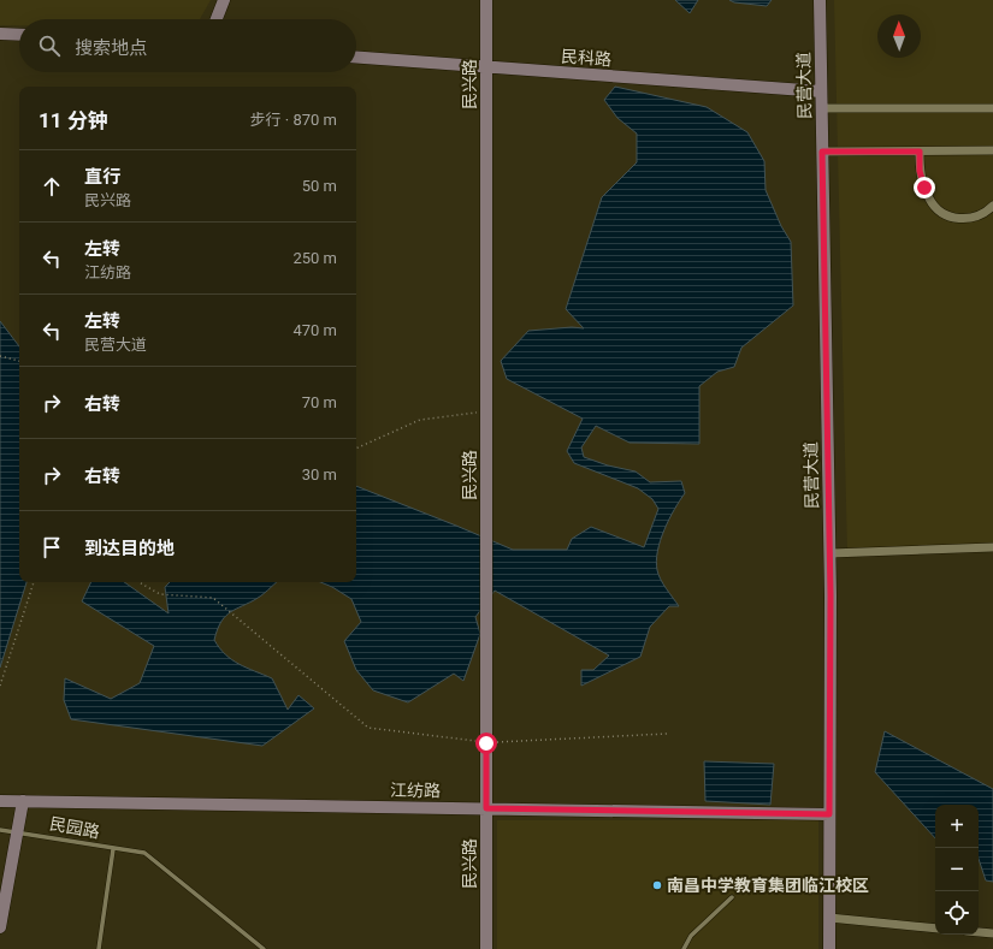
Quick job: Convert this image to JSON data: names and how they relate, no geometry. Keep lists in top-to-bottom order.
{
  "streets": {
    "main road": [
      "民科路",
      "民兴路",
      "民营大道",
      "江纺路"
    ],
    "lane": ["民园路"]
  },
  "crossings": [
    ["民科路", "民兴路"],
    ["民科路", "民营大道"],
    ["民兴路", "江纺路"],
    ["民营大道", "江纺路"]
  ],
  "places": ["南昌中学教育集团临江校区"],
  "north": "top",
  "page": {
    "search": "搜索地点",
    "heading": ["11 分钟", "步行 · 870 m"],
    "list": [
      ["直行", "民兴路", "50 m"],
      ["左转", "江纺路", "250 m"],
      ["左转", "民营大道", "470 m"],
      ["右转", "70 m"],
      ["右转", "30 m"],
      "到达目的地"
    ],
    "map_buttons": ["+", "−"]
  }
}
